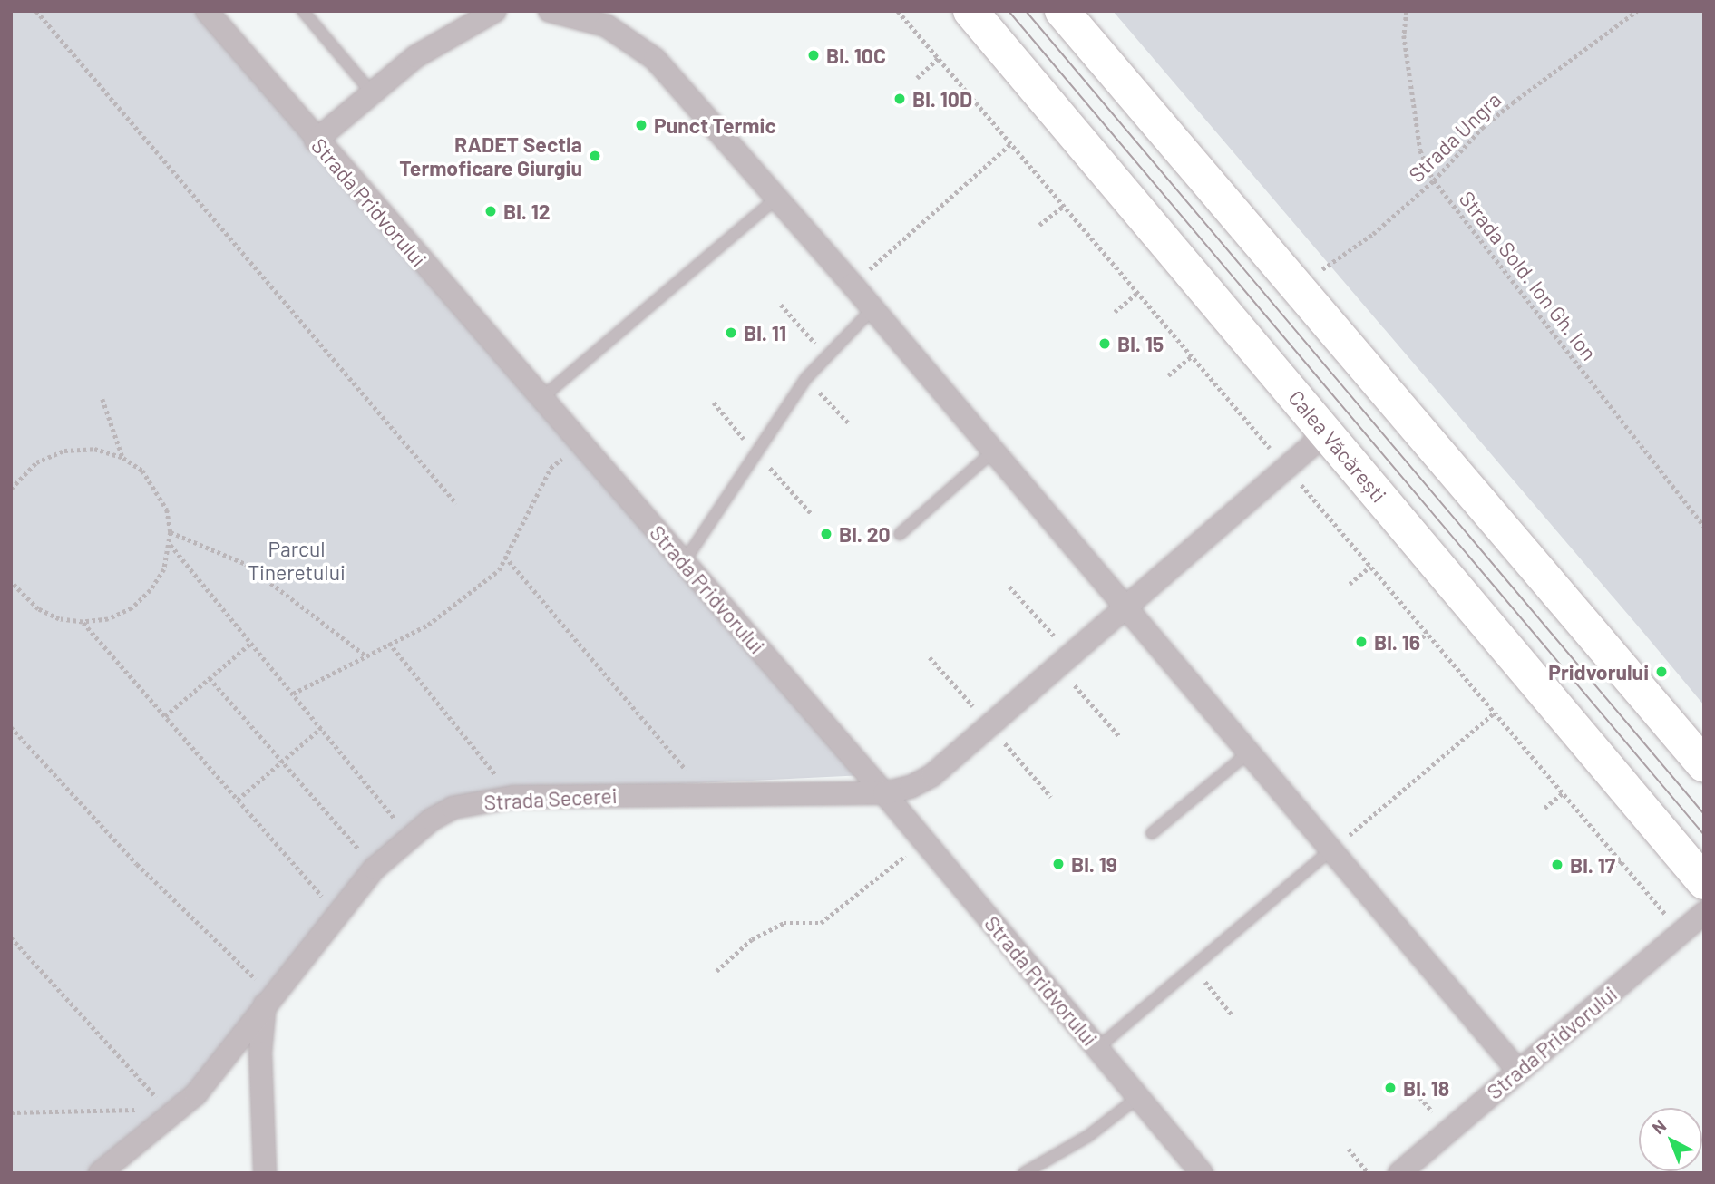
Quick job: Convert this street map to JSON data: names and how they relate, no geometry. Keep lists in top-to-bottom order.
{
  "streets": {
    "main road": ["Calea Văcărești"],
    "street": ["Strada Pridvorului", "Strada Secerei"],
    "path": ["Strada Ungra", "Strada Sold. Ion Gh. Ion"]
  },
  "crossings": [
    ["Strada Ungra", "Strada Sold. Ion Gh. Ion"],
    ["Strada Pridvorului", "Strada Secerei"],
    ["Calea Văcărești", "Strada Secerei"]
  ],
  "parks": ["Parcul Tineretului"],
  "places": [
    "Bl. 10C",
    "Bl. 10D",
    "Punct Termic",
    "RADET Sectia Termoficare Giurgiu",
    "Bl. 12",
    "Bl. 11",
    "Bl. 15",
    "Bl. 20",
    "Bl. 16",
    "Pridvorului",
    "Bl. 19",
    "Bl. 17",
    "Bl. 18"
  ],
  "north": "top left"
}
